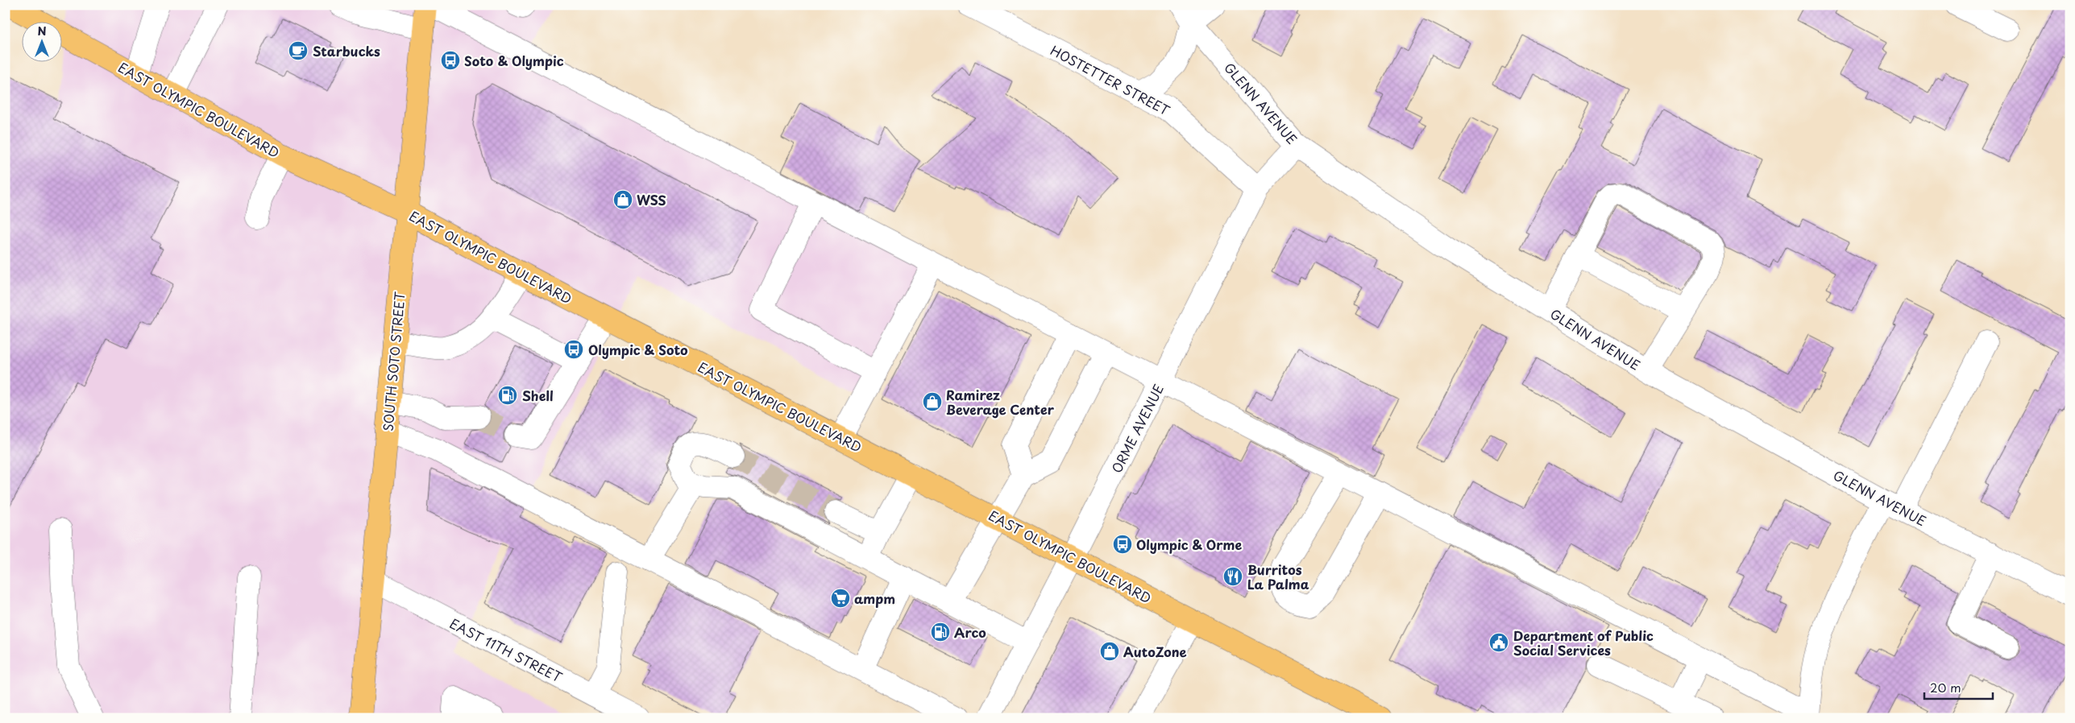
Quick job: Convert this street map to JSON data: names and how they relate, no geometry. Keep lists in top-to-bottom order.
{
  "streets": {
    "main road": ["EAST OLYMPIC BOULEVARD", "SOUTH SOTO STREET"],
    "street": [
      "HOSTETTER STREET",
      "GLENN AVENUE",
      "ORME AVENUE",
      "EAST 11TH STREET"
    ]
  },
  "crossings": [
    ["HOSTETTER STREET", "ORME AVENUE"],
    ["GLENN AVENUE", "ORME AVENUE"],
    ["EAST OLYMPIC BOULEVARD", "SOUTH SOTO STREET"],
    ["EAST OLYMPIC BOULEVARD", "ORME AVENUE"],
    ["SOUTH SOTO STREET", "EAST 11TH STREET"]
  ],
  "places": {
    "cafe": ["Starbucks"],
    "bus stop": ["Soto & Olympic", "Olympic & Soto", "Olympic & Orme"],
    "shop": ["WSS", "Ramirez Beverage Center", "AutoZone"],
    "fuel station": ["Shell", "Arco"],
    "restaurant": ["Burritos La Palma"],
    "supermarket": ["ampm"],
    "public building": ["Department of Public Social Services"]
  },
  "scale_bar": "20 m",
  "north": "top"
}
